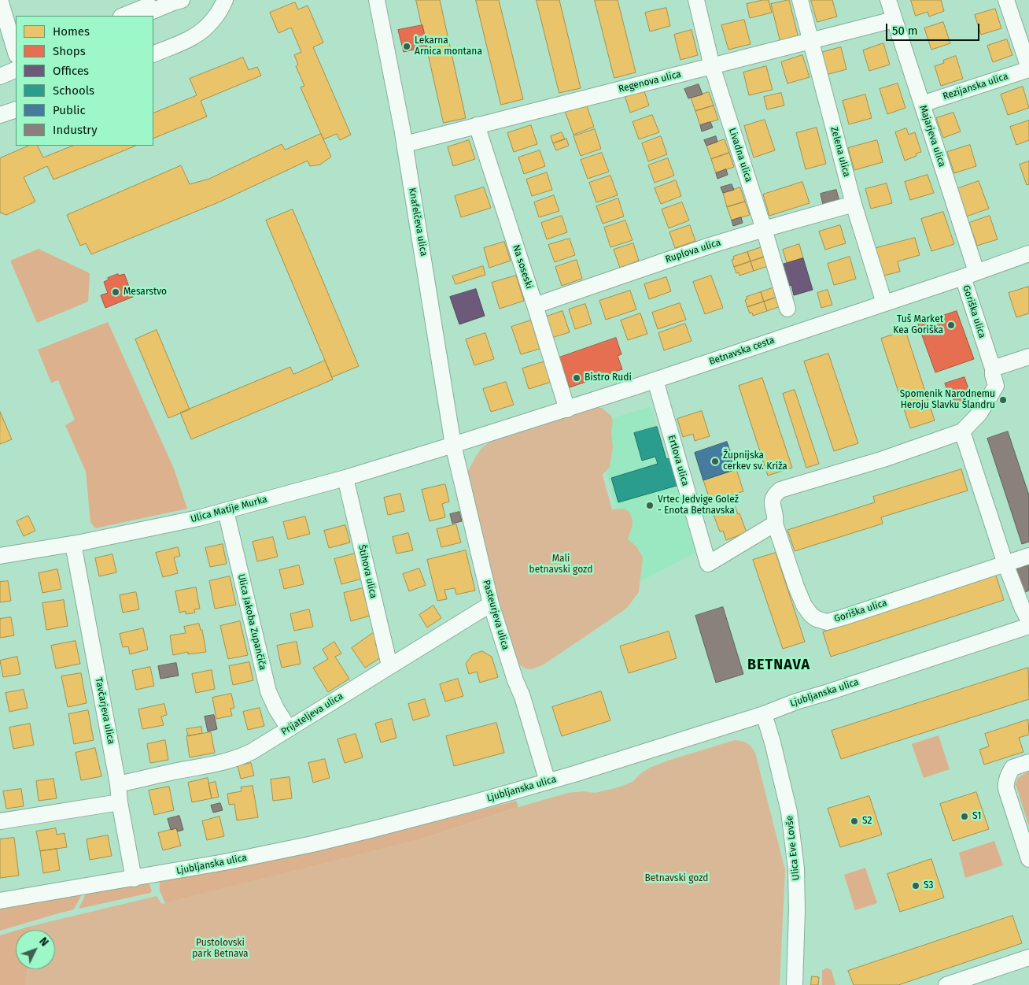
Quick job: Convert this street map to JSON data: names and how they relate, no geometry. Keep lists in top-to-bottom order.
{
  "streets": {
    "street": [
      "Regenova ulica",
      "Rezijanska ulica",
      "Majarjeva ulica",
      "Zelena ulica",
      "Livadna ulica",
      "Knafelčeva ulica",
      "Ruplova ulica",
      "Na soseski",
      "Goriška ulica",
      "Betnavska cesta",
      "Ertlova ulica",
      "Ulica Matije Murka",
      "Štihova ulica",
      "Pasteurjeva ulica",
      "Ulica Jakoba Zupančiča",
      "Ljubljanska ulica",
      "Tavčarjeva ulica",
      "Prijateljeva ulica",
      "Ulica Eve Lovše"
    ]
  },
  "crossings": [
    ["Regenova ulica", "Majarjeva ulica"],
    ["Regenova ulica", "Zelena ulica"],
    ["Regenova ulica", "Livadna ulica"],
    ["Regenova ulica", "Knafelčeva ulica"],
    ["Regenova ulica", "Na soseski"],
    ["Rezijanska ulica", "Majarjeva ulica"],
    ["Majarjeva ulica", "Goriška ulica"],
    ["Majarjeva ulica", "Betnavska cesta"],
    ["Zelena ulica", "Ruplova ulica"],
    ["Zelena ulica", "Betnavska cesta"],
    ["Livadna ulica", "Ruplova ulica"],
    ["Knafelčeva ulica", "Betnavska cesta"],
    ["Knafelčeva ulica", "Ulica Matije Murka"],
    ["Knafelčeva ulica", "Pasteurjeva ulica"],
    ["Ruplova ulica", "Na soseski"],
    ["Na soseski", "Betnavska cesta"],
    ["Goriška ulica", "Betnavska cesta"],
    ["Goriška ulica", "Ertlova ulica"],
    ["Betnavska cesta", "Ertlova ulica"],
    ["Betnavska cesta", "Ulica Matije Murka"],
    ["Betnavska cesta", "Pasteurjeva ulica"],
    ["Ulica Matije Murka", "Štihova ulica"],
    ["Ulica Matije Murka", "Pasteurjeva ulica"],
    ["Ulica Matije Murka", "Ulica Jakoba Zupančiča"],
    ["Ulica Matije Murka", "Tavčarjeva ulica"],
    ["Štihova ulica", "Prijateljeva ulica"],
    ["Pasteurjeva ulica", "Ljubljanska ulica"],
    ["Pasteurjeva ulica", "Prijateljeva ulica"],
    ["Ulica Jakoba Zupančiča", "Prijateljeva ulica"],
    ["Ljubljanska ulica", "Tavčarjeva ulica"],
    ["Ljubljanska ulica", "Ulica Eve Lovše"],
    ["Tavčarjeva ulica", "Prijateljeva ulica"]
  ],
  "districts": ["BETNAVA"],
  "parks": ["Mali betnavski gozd", "Betnavski gozd", "Pustolovski park Betnava"],
  "places": [
    "Lekarna Arnica montana",
    "Mesarstvo",
    "Tuš Market Kea Goriška",
    "Bistro Rudi",
    "Spomenik Narodnemu Heroju Slavku Šlandru",
    "Župnijska cerkev sv. Križa",
    "Vrtec Jedvige Golež - Enota Betnavska",
    "S1",
    "S2",
    "S3"
  ],
  "legend": [
    "Homes",
    "Shops",
    "Offices",
    "Schools",
    "Public",
    "Industry"
  ],
  "scale_bar": "50 m",
  "north": "top right"
}
